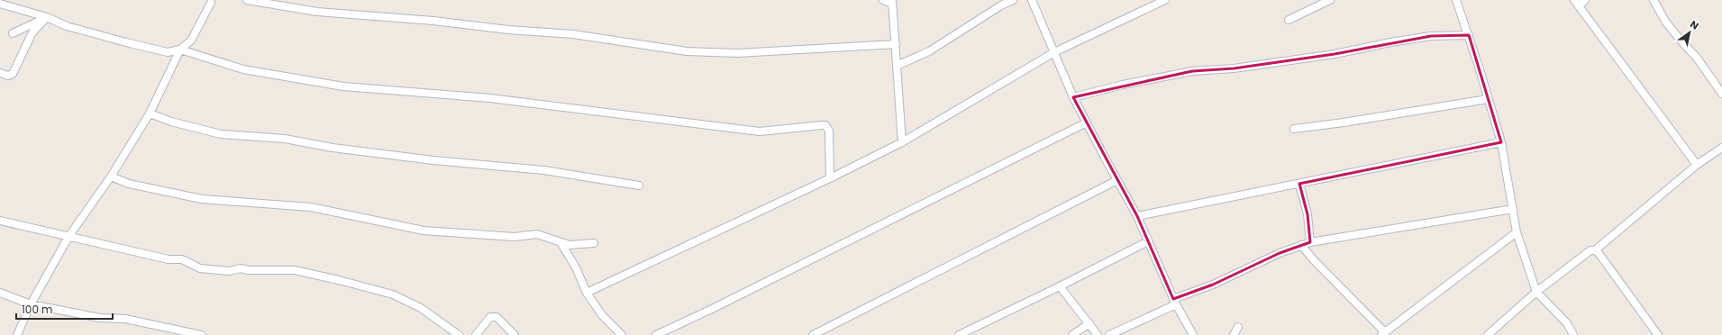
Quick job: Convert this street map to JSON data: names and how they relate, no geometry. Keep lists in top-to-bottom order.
{
  "scale_bar": "100 m",
  "north": "top right"
}
